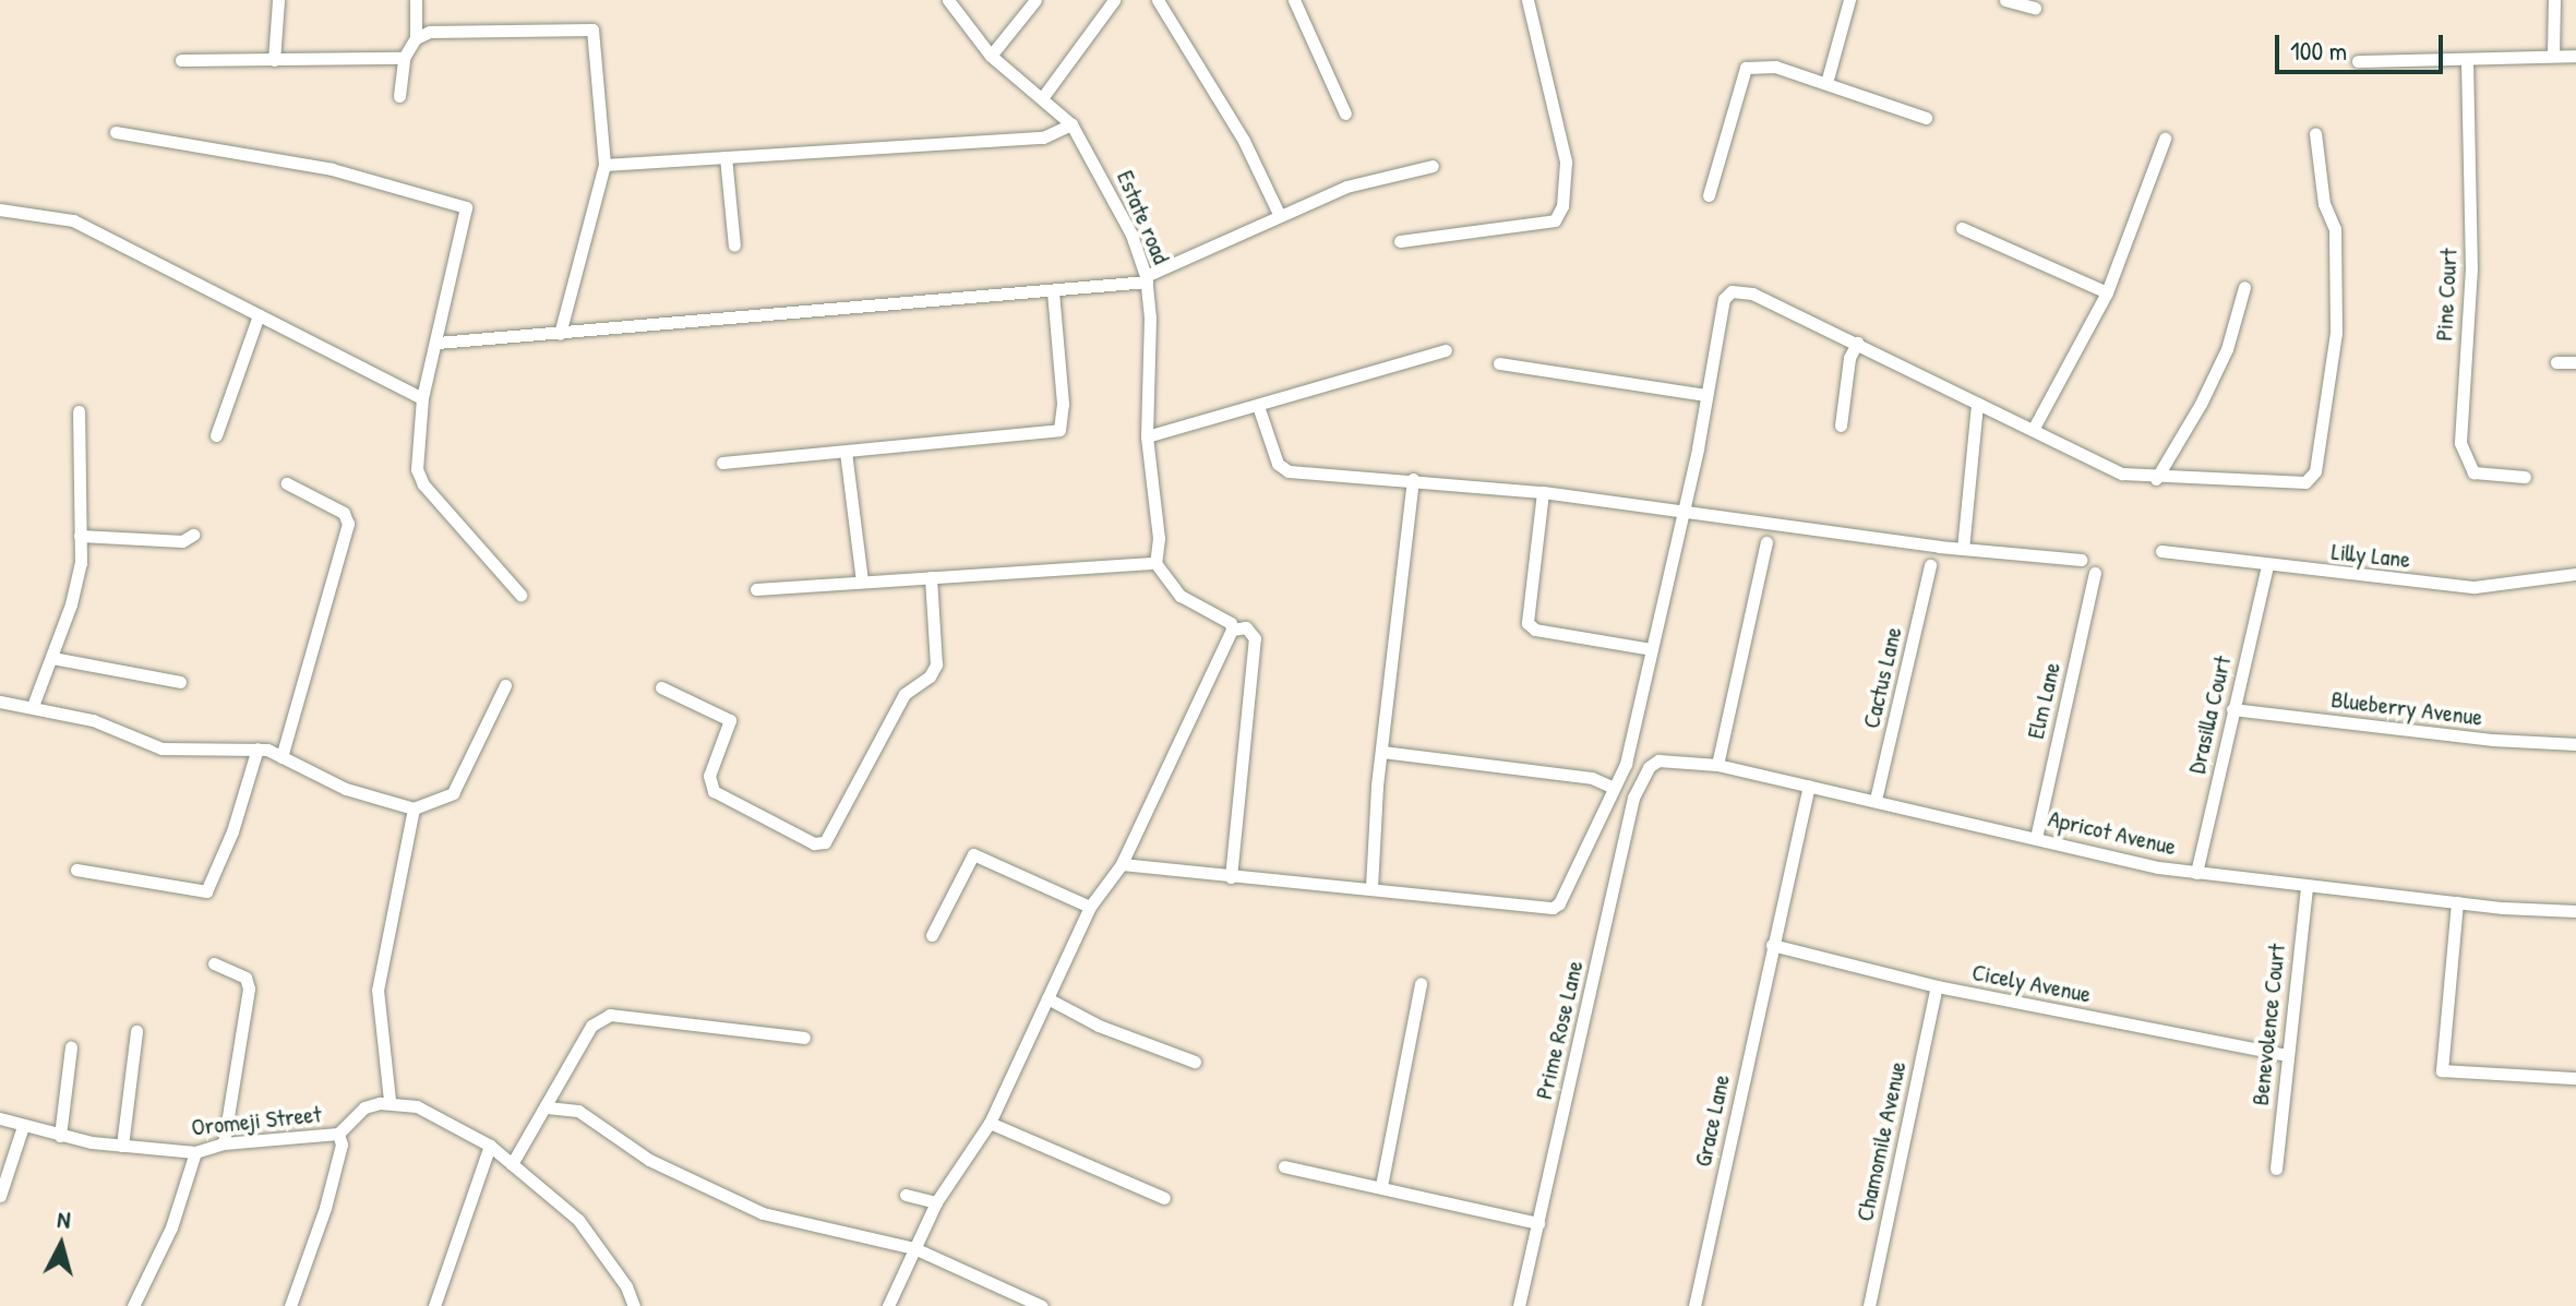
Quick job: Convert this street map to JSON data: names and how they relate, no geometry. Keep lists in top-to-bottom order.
{
  "streets": {
    "street": [
      "Estate road",
      "Pine Court",
      "Lilly Lane",
      "Cactus Lane",
      "Elm Lane",
      "Blueberry Avenue",
      "Drasilla Court",
      "Apricot Avenue",
      "Cicely Avenue",
      "Benevolence Court",
      "Prime Rose Lane",
      "Oromeji Street",
      "Grace Lane",
      "Chamomile Avenue"
    ]
  },
  "crossings": [
    ["Lilly Lane", "Drasilla Court"],
    ["Cactus Lane", "Apricot Avenue"],
    ["Elm Lane", "Apricot Avenue"],
    ["Blueberry Avenue", "Drasilla Court"],
    ["Drasilla Court", "Apricot Avenue"],
    ["Apricot Avenue", "Benevolence Court"],
    ["Apricot Avenue", "Prime Rose Lane"],
    ["Apricot Avenue", "Grace Lane"],
    ["Cicely Avenue", "Benevolence Court"],
    ["Cicely Avenue", "Grace Lane"],
    ["Cicely Avenue", "Chamomile Avenue"]
  ],
  "scale_bar": "100 m",
  "north": "top"
}
